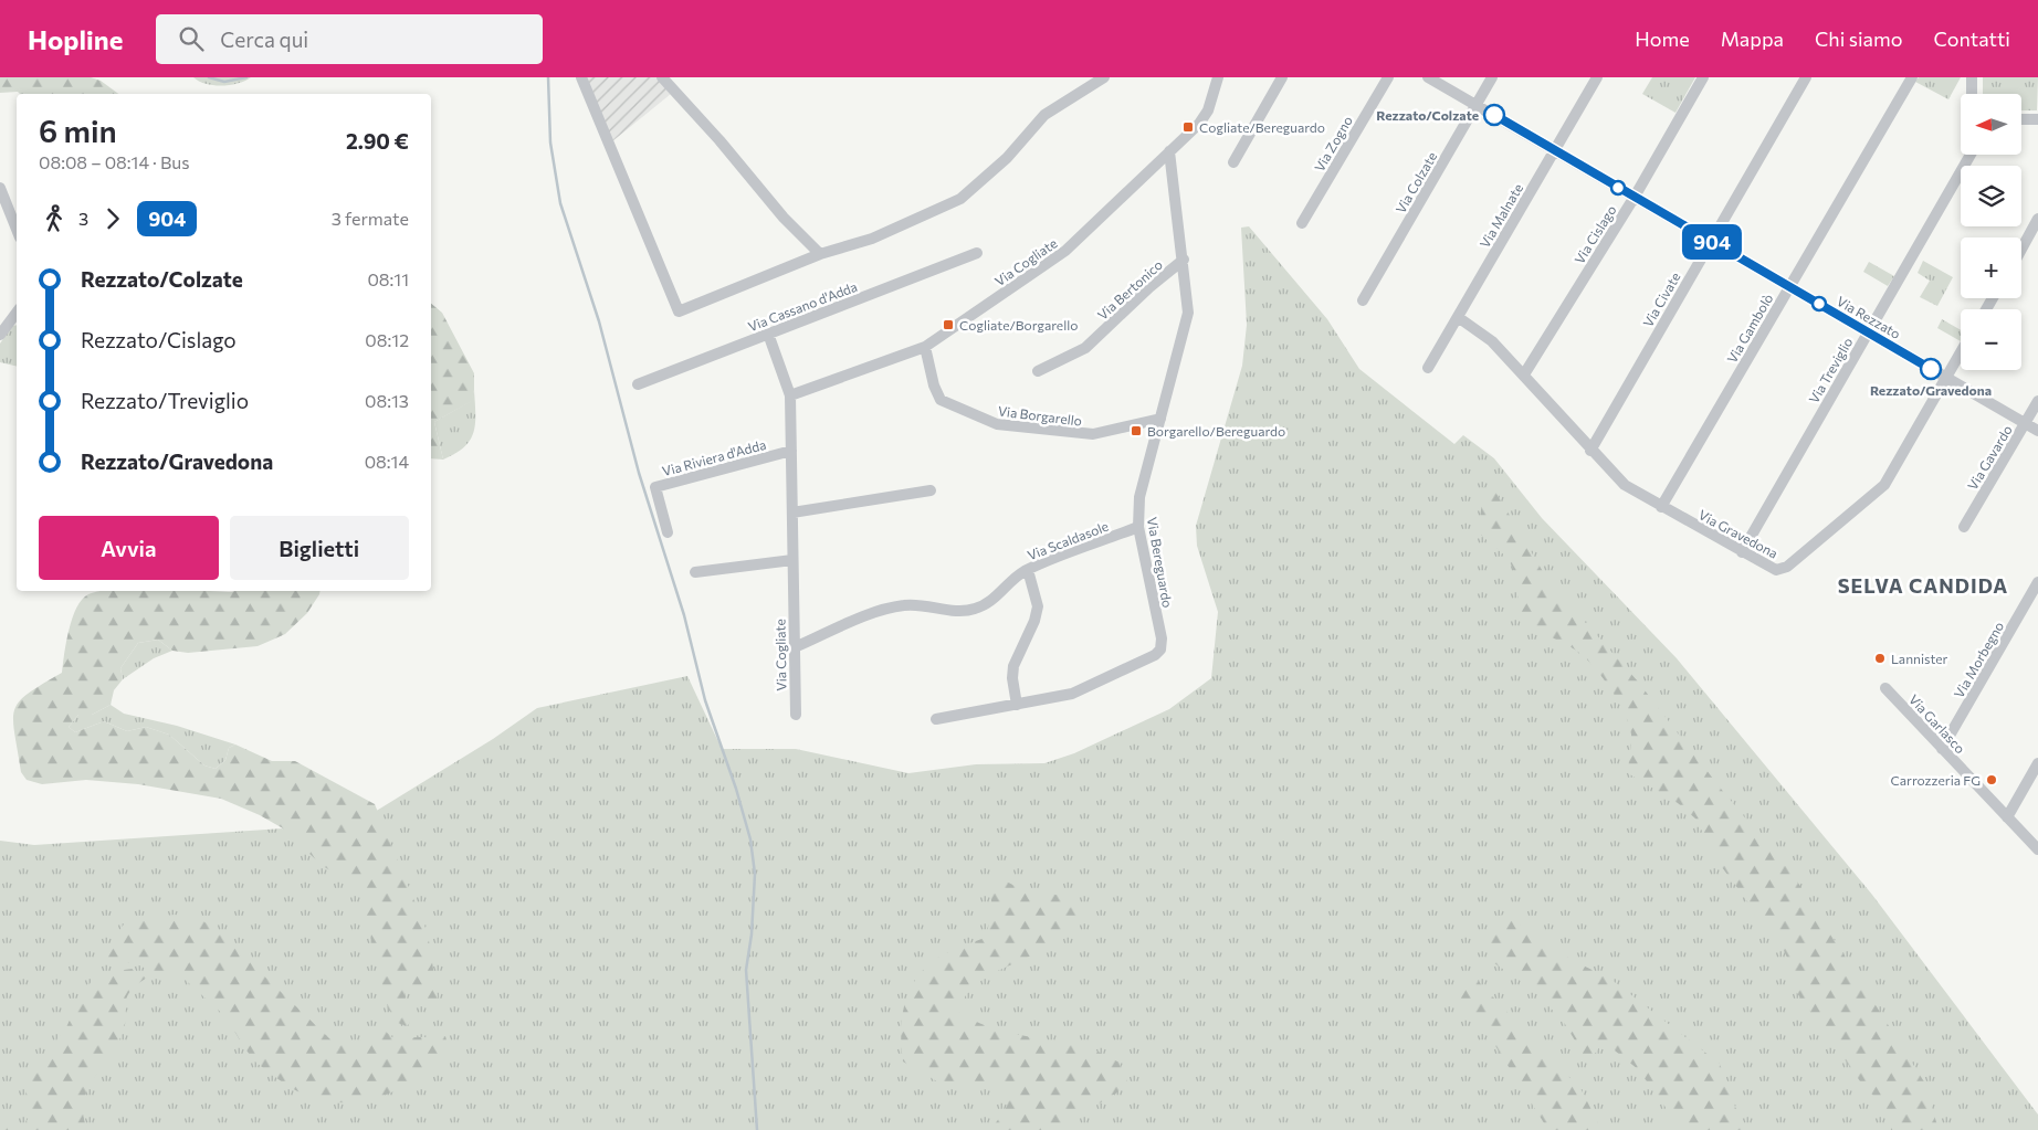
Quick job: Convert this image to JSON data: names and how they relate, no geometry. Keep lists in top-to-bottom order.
{
  "streets": {
    "street": [
      "Via Zogno",
      "Via Colzate",
      "Via Malnate",
      "Via Cislago",
      "Via Cogliate",
      "Via Bertonico",
      "Via Civate",
      "Via Cassano d'Adda",
      "Via Rezzato",
      "Via Gambolò",
      "Via Treviglio",
      "Via Borgarello",
      "Via Riviera d'Adda",
      "Via Gavardo",
      "Via Gravedona",
      "Via Scaldasole",
      "Via Bereguardo",
      "Via Morbegno",
      "Via Garlasco"
    ]
  },
  "crossings": [
    ["Via Colzate", "Via Rezzato"],
    ["Via Malnate", "Via Rezzato"],
    ["Via Malnate", "Via Gravedona"],
    ["Via Cislago", "Via Rezzato"],
    ["Via Cislago", "Via Gravedona"],
    ["Via Cogliate", "Via Cassano d'Adda"],
    ["Via Cogliate", "Via Borgarello"],
    ["Via Cogliate", "Via Riviera d'Adda"],
    ["Via Cogliate", "Via Scaldasole"],
    ["Via Cogliate", "Via Bereguardo"],
    ["Via Bertonico", "Via Bereguardo"],
    ["Via Civate", "Via Rezzato"],
    ["Via Civate", "Via Gravedona"],
    ["Via Rezzato", "Via Gambolò"],
    ["Via Rezzato", "Via Treviglio"],
    ["Via Rezzato", "Via Gavardo"],
    ["Via Rezzato", "Via Gravedona"],
    ["Via Gambolò", "Via Gravedona"],
    ["Via Treviglio", "Via Gravedona"],
    ["Via Borgarello", "Via Bereguardo"],
    ["Via Scaldasole", "Via Bereguardo"],
    ["Via Morbegno", "Via Garlasco"]
  ],
  "districts": ["SELVA CANDIDA"],
  "places": {
    "other": [
      "Rezzato/Colzate",
      "Rezzato/Gravedona",
      "Lannister",
      "Carrozzeria FG"
    ],
    "transit": ["Cogliate/Bereguardo", "Cogliate/Borgarello", "Borgarello/Bereguardo"]
  },
  "lines": ["bus line 904"],
  "north": "left",
  "page": {
    "header": "Hopline",
    "search": "Cerca qui",
    "nav": [
      "Home",
      "Mappa",
      "Chi siamo",
      "Contatti"
    ],
    "on_map": "904",
    "map_buttons": ["+", "−"],
    "heading": ["6 min", "08:08 – 08:14 · Bus", "2.90 €"],
    "legs": ["3", "904", "3 fermate"],
    "list": [
      {
        "name": "Rezzato/Colzate",
        "value": "08:11"
      },
      {
        "name": "Rezzato/Cislago",
        "value": "08:12"
      },
      {
        "name": "Rezzato/Treviglio",
        "value": "08:13"
      },
      {
        "name": "Rezzato/Gravedona",
        "value": "08:14"
      }
    ],
    "buttons": ["Avvia", "Biglietti"]
  }
}
